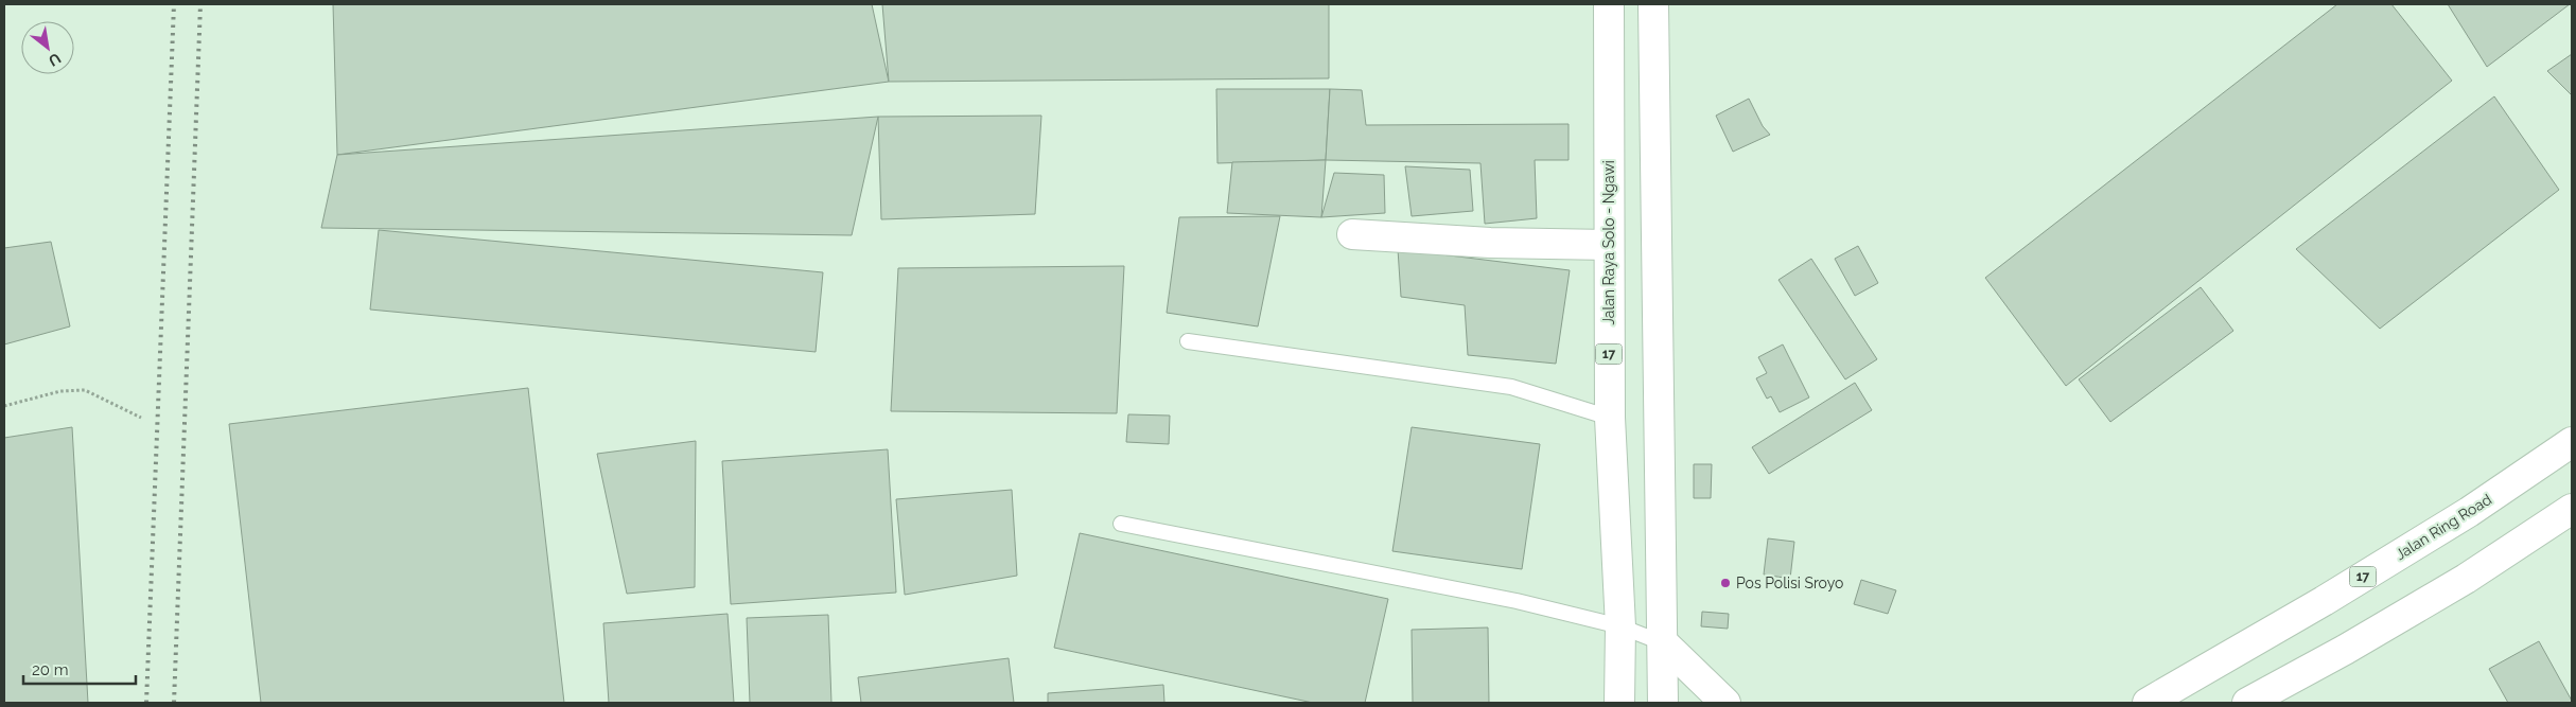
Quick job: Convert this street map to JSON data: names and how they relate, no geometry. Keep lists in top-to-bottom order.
{
  "streets": {
    "main road": ["Jalan Raya Solo - Ngawi", "17", "Jalan Ring Road"]
  },
  "places": ["Pos Polisi Sroyo"],
  "scale_bar": "20 m",
  "north": "bottom right"
}
